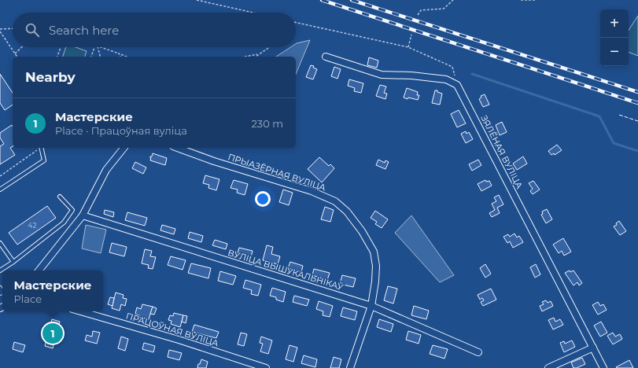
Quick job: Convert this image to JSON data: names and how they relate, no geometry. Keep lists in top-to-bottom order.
{
  "streets": {
    "street": [
      "ЗЯЛЁНАЯ ВУЛІЦА",
      "ПРЫАЗЁРНАЯ ВУЛІЦА",
      "ВУЛІЦА ВЫШУКАЛЬНІКАЎ",
      "ПРАЦОЎНАЯ ВУЛІЦА"
    ]
  },
  "crossings": [
    ["ПРЫАЗЁРНАЯ ВУЛІЦА", "ВУЛІЦА ВЫШУКАЛЬНІКАЎ"]
  ],
  "house_numbers": ["42"],
  "page": {
    "map_buttons": ["+", "−"],
    "search": "Search here",
    "heading": "Nearby",
    "list": [
      {
        "mark": "1",
        "name": "Мастерские",
        "note": "Place · Працоўная вуліца",
        "value": "230 m"
      }
    ],
    "popup": ["Мастерские", "Place"],
    "pins": "1"
  }
}
